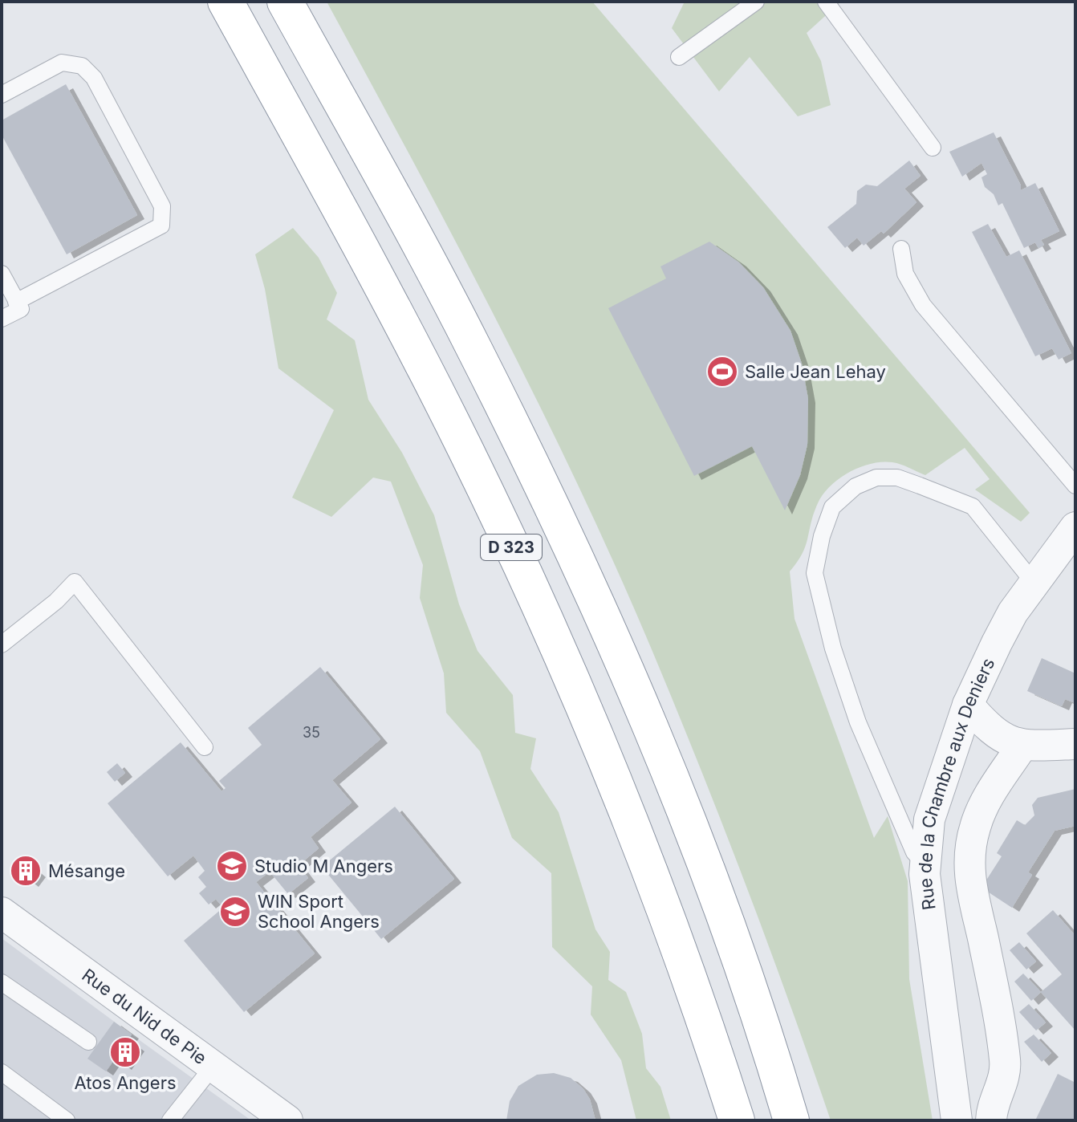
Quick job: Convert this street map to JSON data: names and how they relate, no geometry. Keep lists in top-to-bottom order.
{
  "streets": {
    "highway": ["D 323"],
    "street": ["Rue de la Chambre aux Deniers", "Rue du Nid de Pie"]
  },
  "places": {
    "sports": ["Salle Jean Lehay"],
    "school or university": ["Studio M Angers", "WIN Sport School Angers"],
    "building": ["Mésange", "Atos Angers"]
  },
  "house_numbers": ["35"]
}
